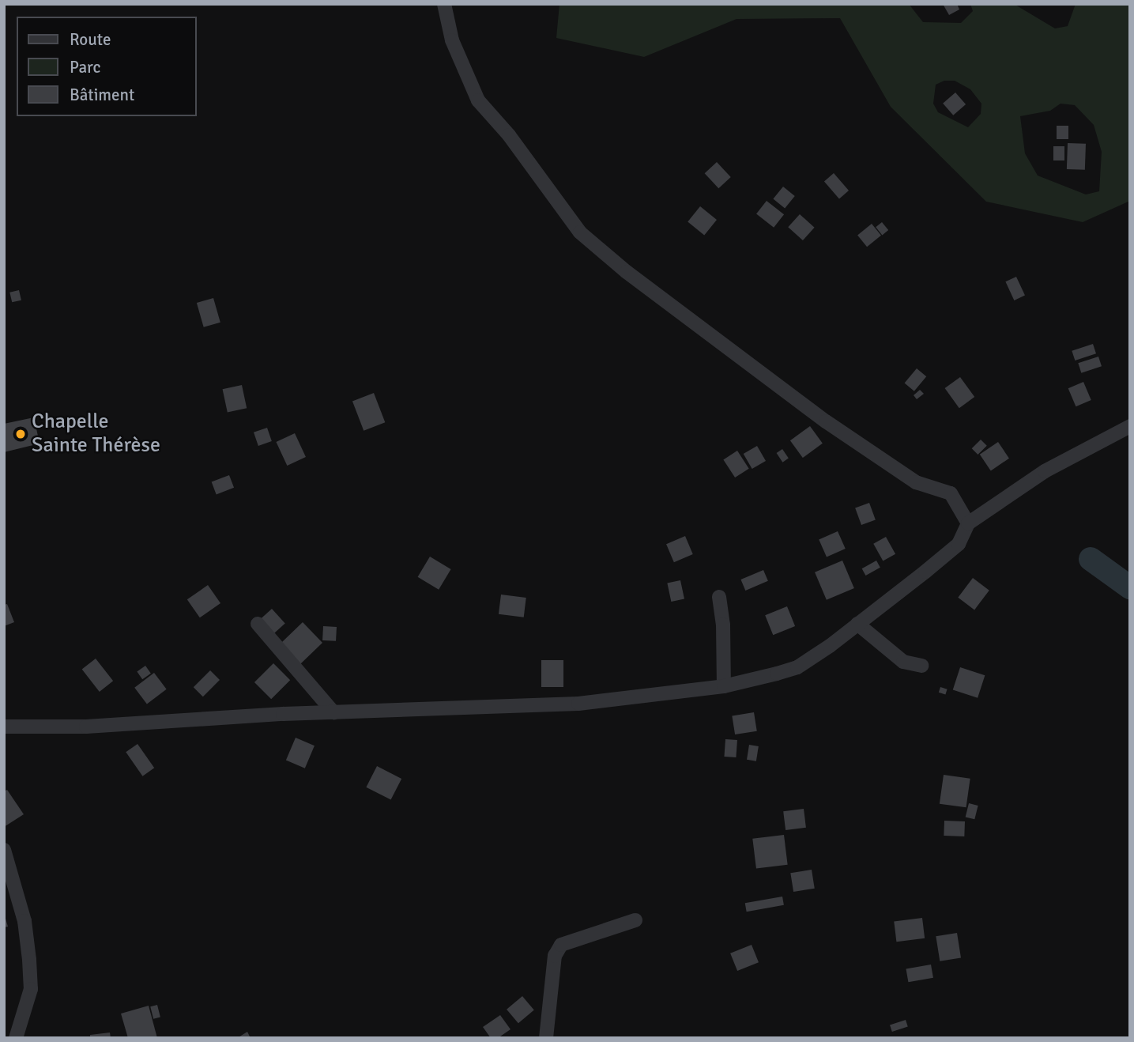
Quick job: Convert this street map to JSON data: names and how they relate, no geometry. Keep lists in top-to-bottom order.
{
  "places": ["Chapelle Sainte Thérèse"],
  "legend": ["Route", "Parc", "Bâtiment"]
}
